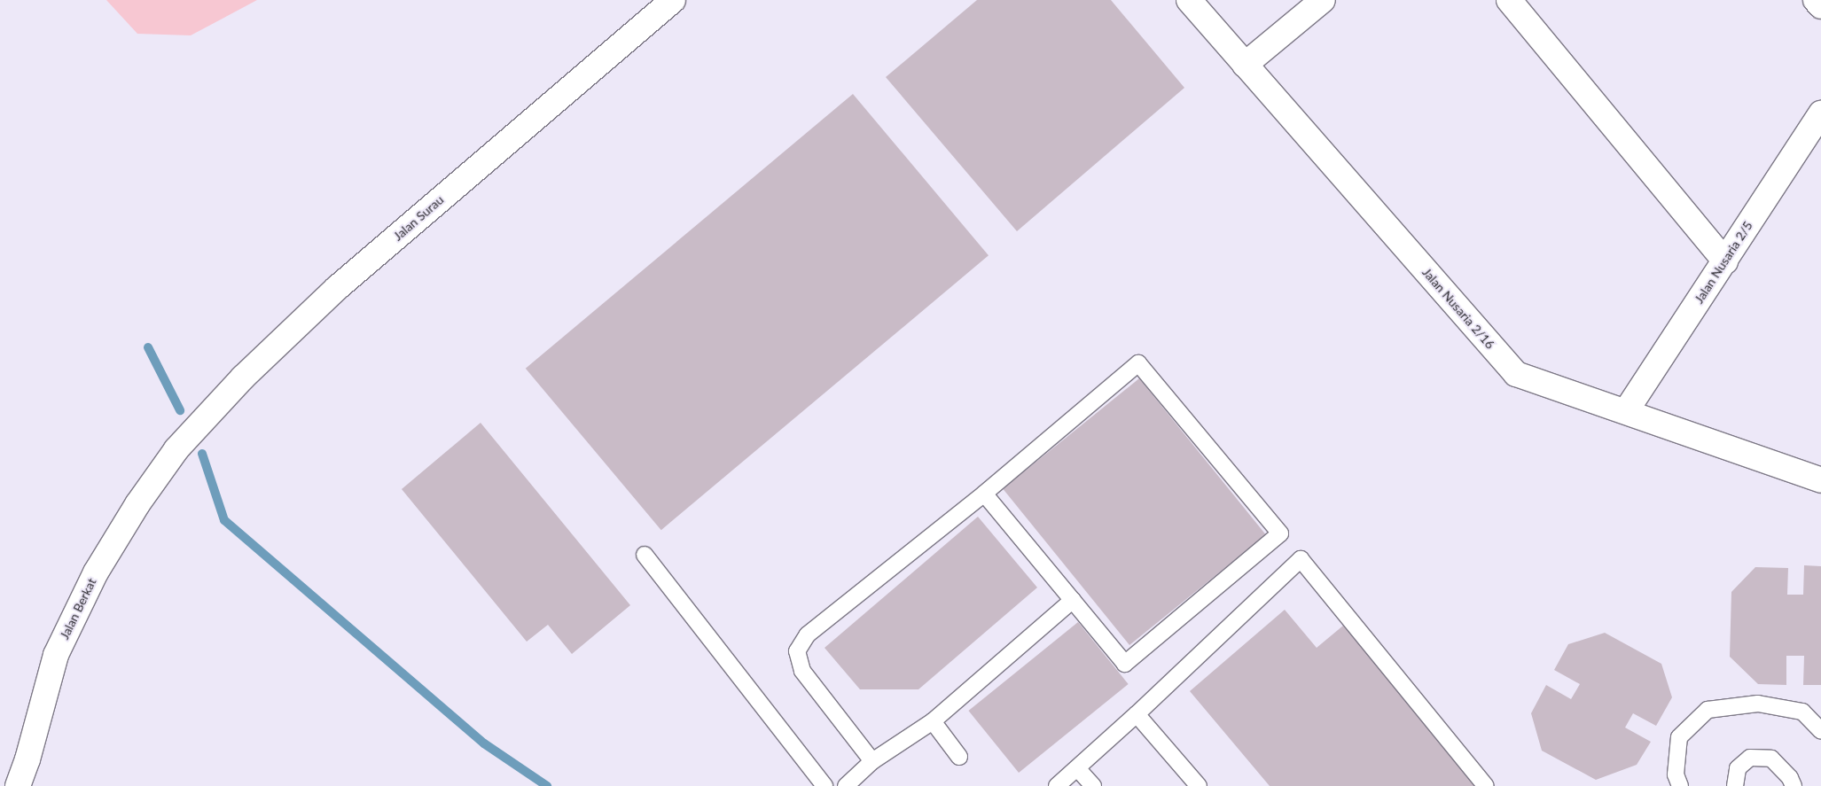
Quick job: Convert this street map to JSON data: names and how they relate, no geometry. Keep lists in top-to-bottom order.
{
  "streets": {
    "street": [
      "Jalan Surau",
      "Jalan Nusaria 2/5",
      "Jalan Nusaria 2/16",
      "Jalan Berkat"
    ]
  },
  "crossings": [
    ["Jalan Surau", "Jalan Berkat"],
    ["Jalan Nusaria 2/5", "Jalan Nusaria 2/16"]
  ]
}
